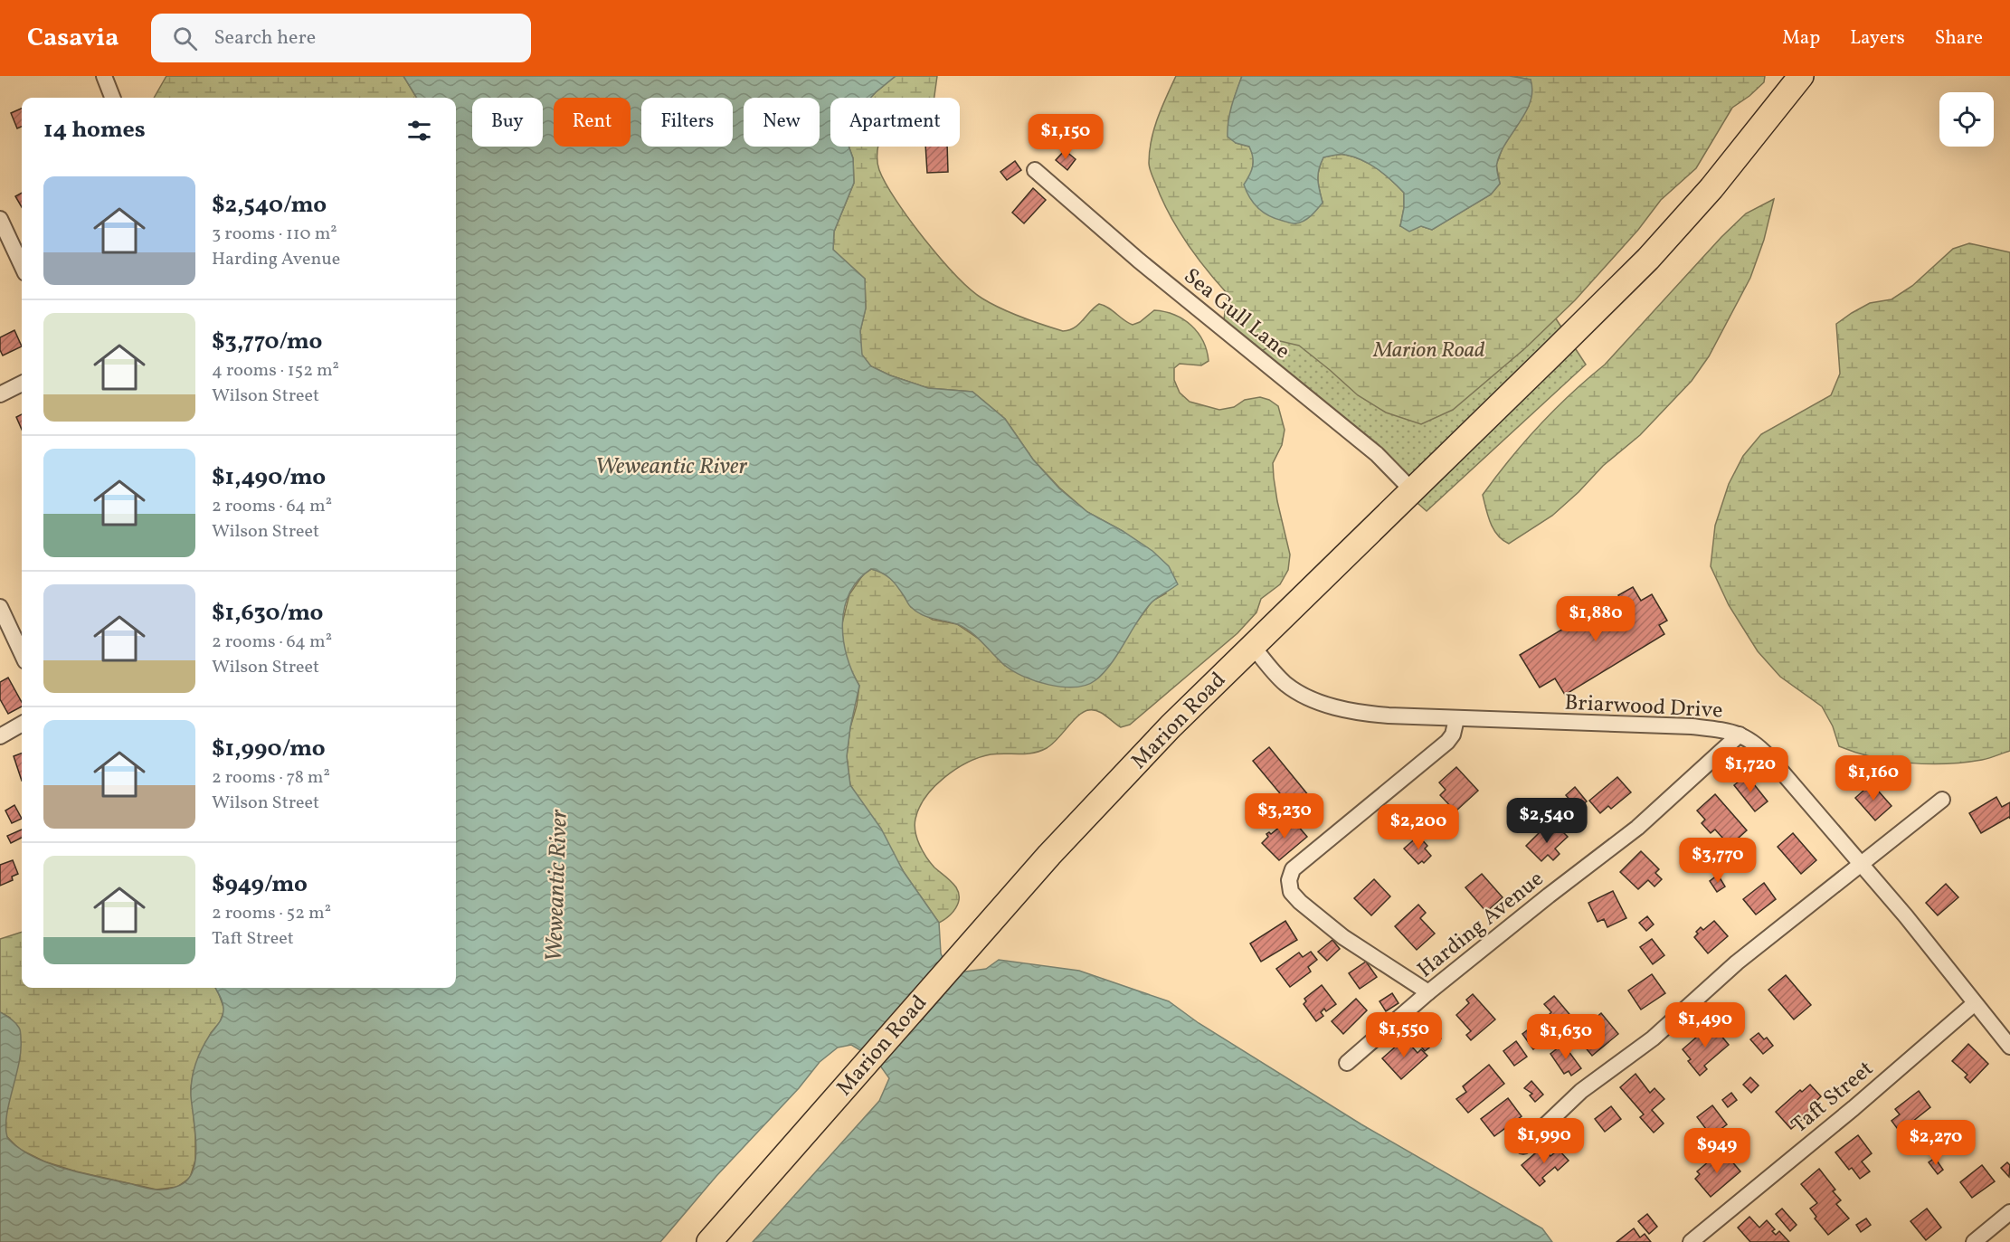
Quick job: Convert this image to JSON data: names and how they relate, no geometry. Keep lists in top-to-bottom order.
{
  "streets": {
    "main road": ["Marion Road"],
    "street": [
      "Sea Gull Lane",
      "Briarwood Drive",
      "Harding Avenue",
      "Taft Street"
    ]
  },
  "crossings": [
    ["Sea Gull Lane", "Marion Road"],
    ["Briarwood Drive", "Marion Road"],
    ["Briarwood Drive", "Harding Avenue"],
    ["Briarwood Drive", "Taft Street"]
  ],
  "water": ["Weweantic River"],
  "parks": ["Marion Road"],
  "page": {
    "header": "Casavia",
    "search": "Search here",
    "nav": ["Map", "Layers", "Share"],
    "chip": [
      "Buy",
      "Rent",
      "Filters",
      "New",
      "Apartment"
    ],
    "heading": "14 homes",
    "price": [
      "$1,150",
      "$1,880",
      "$1,720",
      "$1,160",
      "$3,230",
      "$2,540",
      "$2,200",
      "$3,770",
      "$1,490",
      "$1,550",
      "$1,630",
      "$1,990",
      "$2,270",
      "$949"
    ],
    "list": [
      {
        "name": "$2,540/mo",
        "note": "3 rooms · 110 m² · Harding Avenue"
      },
      {
        "name": "$3,770/mo",
        "note": "4 rooms · 152 m² · Wilson Street"
      },
      {
        "name": "$1,490/mo",
        "note": "2 rooms · 64 m² · Wilson Street"
      },
      {
        "name": "$1,630/mo",
        "note": "2 rooms · 64 m² · Wilson Street"
      },
      {
        "name": "$1,990/mo",
        "note": "2 rooms · 78 m² · Wilson Street"
      },
      {
        "name": "$949/mo",
        "note": "2 rooms · 52 m² · Taft Street"
      }
    ]
  }
}
